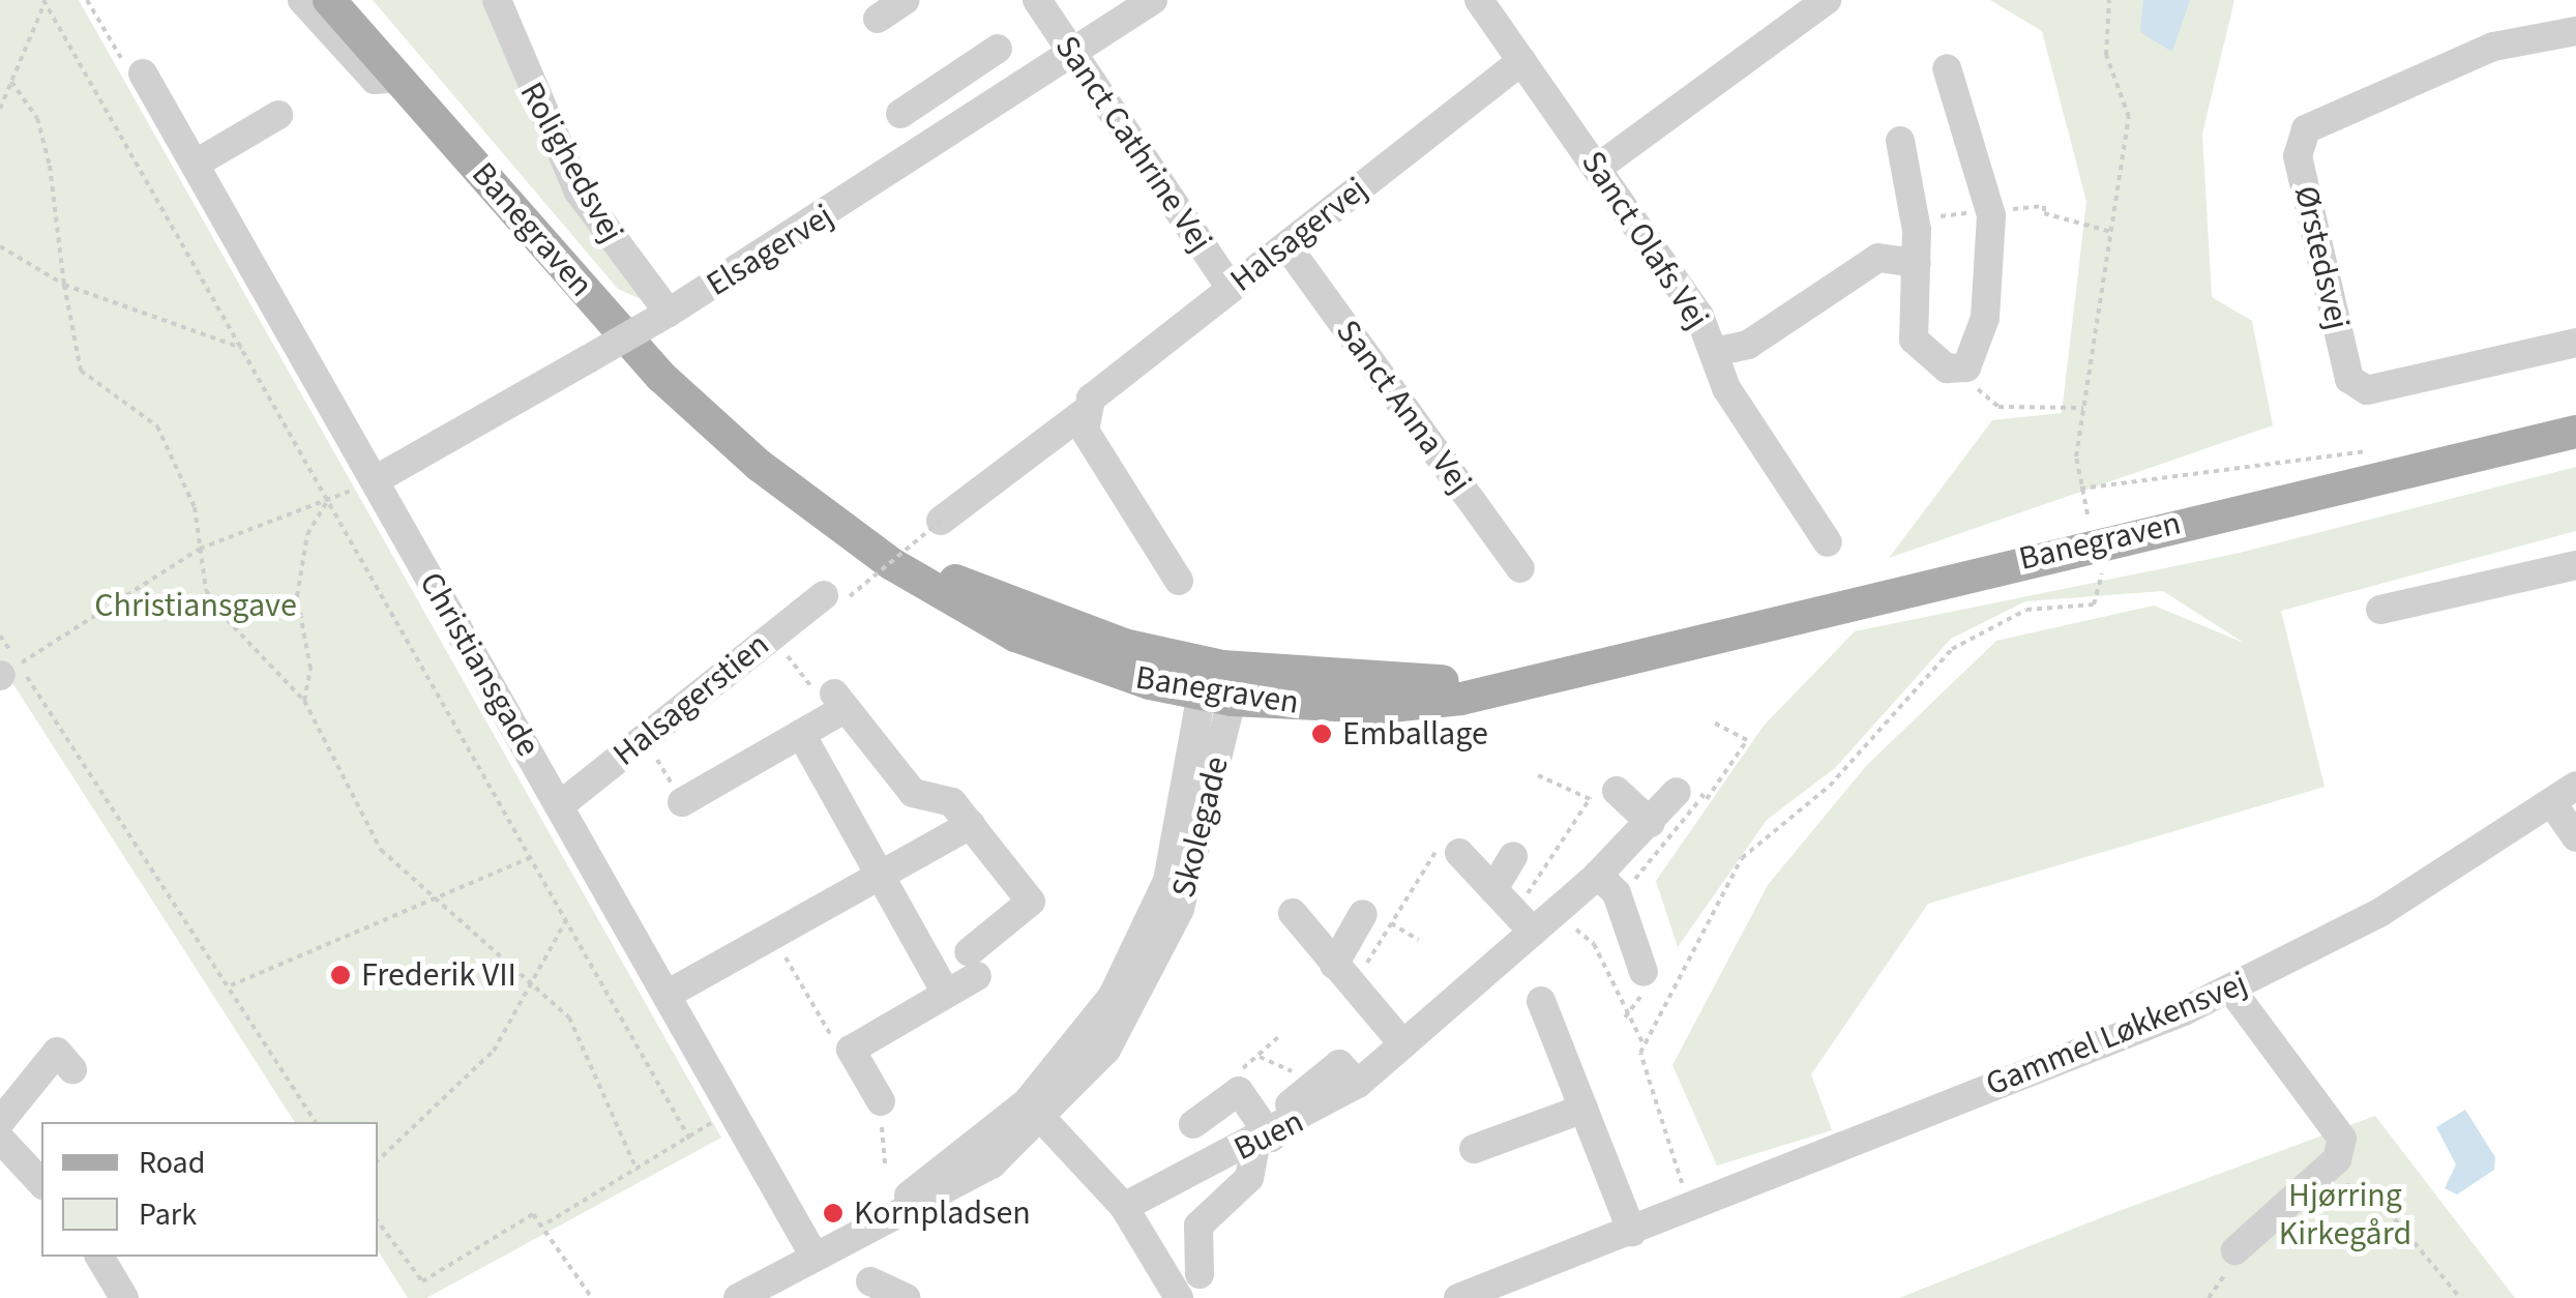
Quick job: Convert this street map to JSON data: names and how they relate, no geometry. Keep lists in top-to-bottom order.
{
  "streets": {
    "main road": ["Banegraven"],
    "street": [
      "Sanct Cathrine Vej",
      "Rolighedsvej",
      "Halsagervej",
      "Sanct Olafs Vej",
      "Elsagervej",
      "Ørstedsvej",
      "Sanct Anna Vej",
      "Christiansgade",
      "Halsagerstien",
      "Skolegade",
      "Gammel Løkkensvej",
      "Buen"
    ]
  },
  "crossings": [
    ["Sanct Cathrine Vej", "Halsagervej"],
    ["Sanct Cathrine Vej", "Elsagervej"],
    ["Rolighedsvej", "Elsagervej"],
    ["Banegraven", "Skolegade"],
    ["Halsagervej", "Sanct Olafs Vej"],
    ["Halsagervej", "Sanct Anna Vej"],
    ["Elsagervej", "Christiansgade"],
    ["Christiansgade", "Halsagerstien"],
    ["Christiansgade", "Skolegade"]
  ],
  "parks": ["Christiansgave", "Hjørring Kirkegård"],
  "places": ["Emballage", "Frederik VII", "Kornpladsen"],
  "legend": ["Road", "Park"]
}
